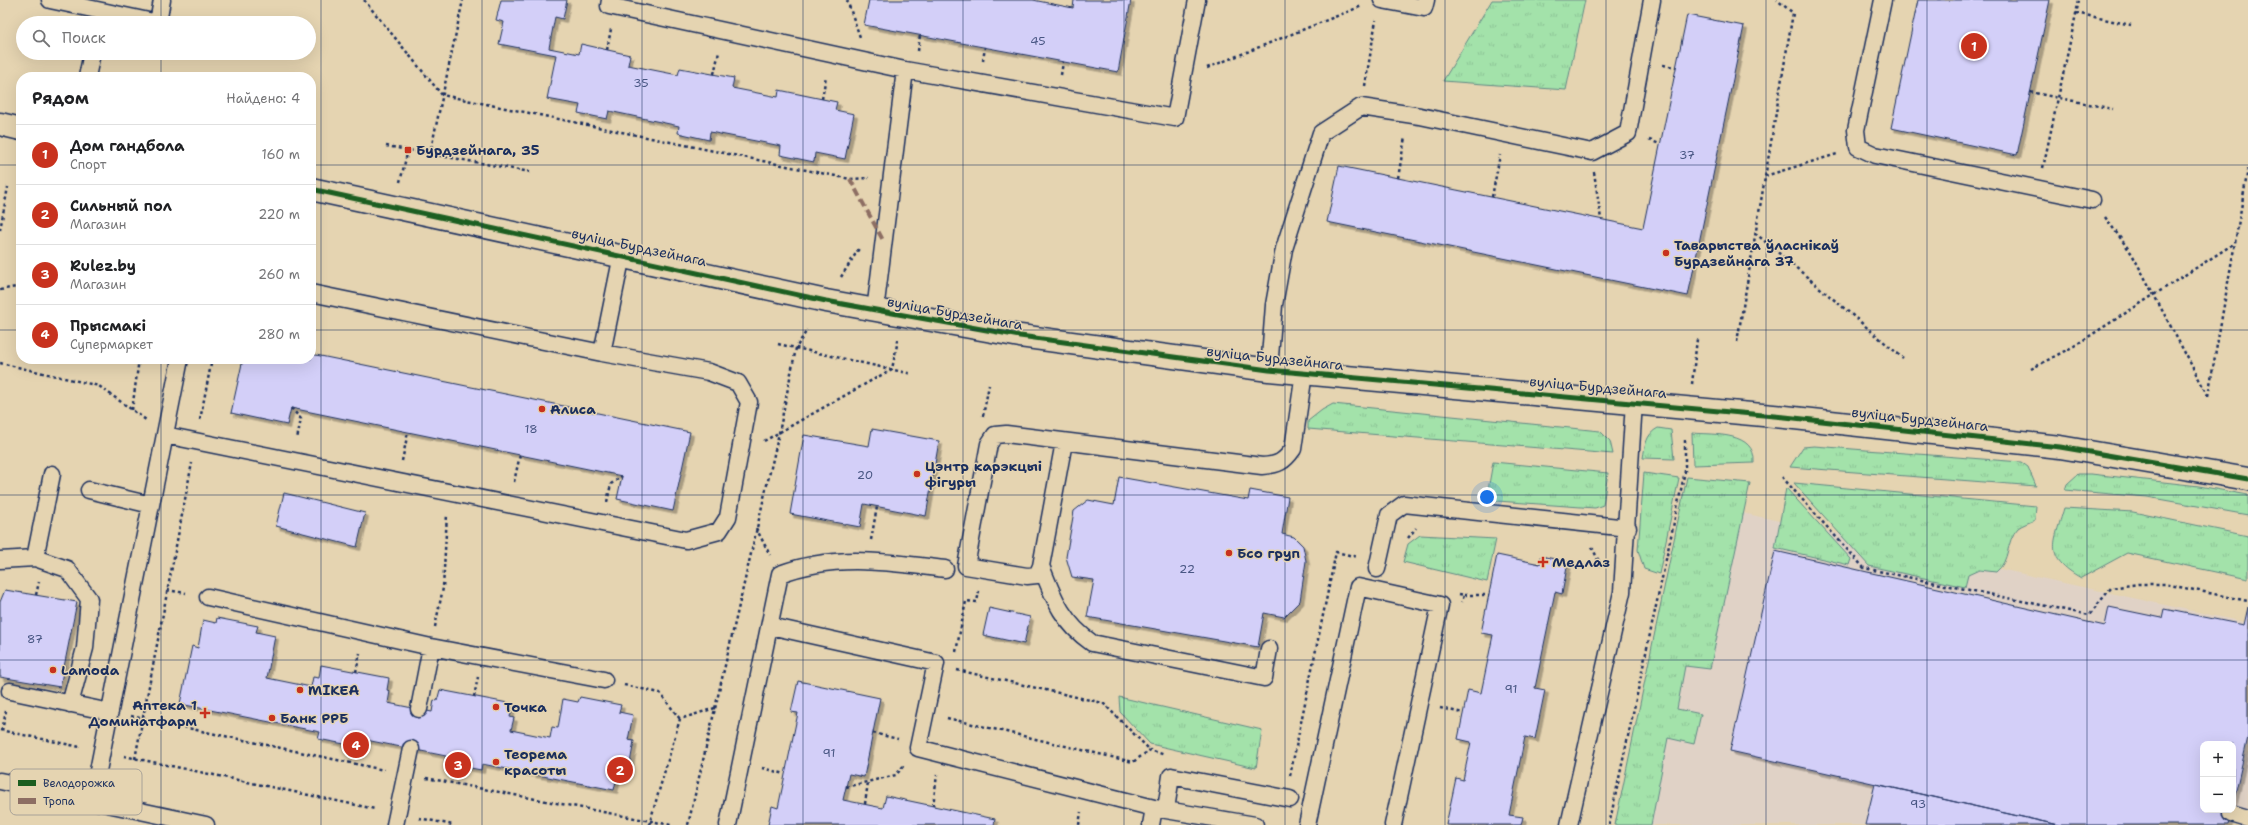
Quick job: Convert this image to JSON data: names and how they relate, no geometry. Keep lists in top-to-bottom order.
{
  "streets": {
    "street": ["вуліца Бурдзейнага"]
  },
  "places": {
    "transit": ["Бурдзейнага, 35"],
    "other": [
      "Таварыства ўласнікаў Бурдзейнага 37",
      "Алиса",
      "Цэнтр карэкцыі фігуры",
      "Бсо груп",
      "Lamoda",
      "MIKEA",
      "Точка",
      "Банк РРБ",
      "Теорема красоты"
    ],
    "health": ["Медлаз", "Аптека 1 Доминатфарм"]
  },
  "house_numbers": [
    "45",
    "35",
    "37",
    "18",
    "20",
    "22",
    "87",
    "91",
    "91",
    "93"
  ],
  "legend": ["Велодорожка", "Тропа"],
  "page": {
    "search": "Поиск",
    "pins": [
      "1",
      "4",
      "3",
      "2"
    ],
    "heading": ["Рядом", "Найдено: 4"],
    "list": [
      {
        "mark": "1",
        "name": "Дом гандбола",
        "note": "Спорт",
        "value": "160 m"
      },
      {
        "mark": "2",
        "name": "Сильный пол",
        "note": "Магазин",
        "value": "220 m"
      },
      {
        "mark": "3",
        "name": "Rulez.by",
        "note": "Магазин",
        "value": "260 m"
      },
      {
        "mark": "4",
        "name": "Прысмакі",
        "note": "Супермаркет",
        "value": "280 m"
      }
    ],
    "map_buttons": ["+", "−"]
  }
}
